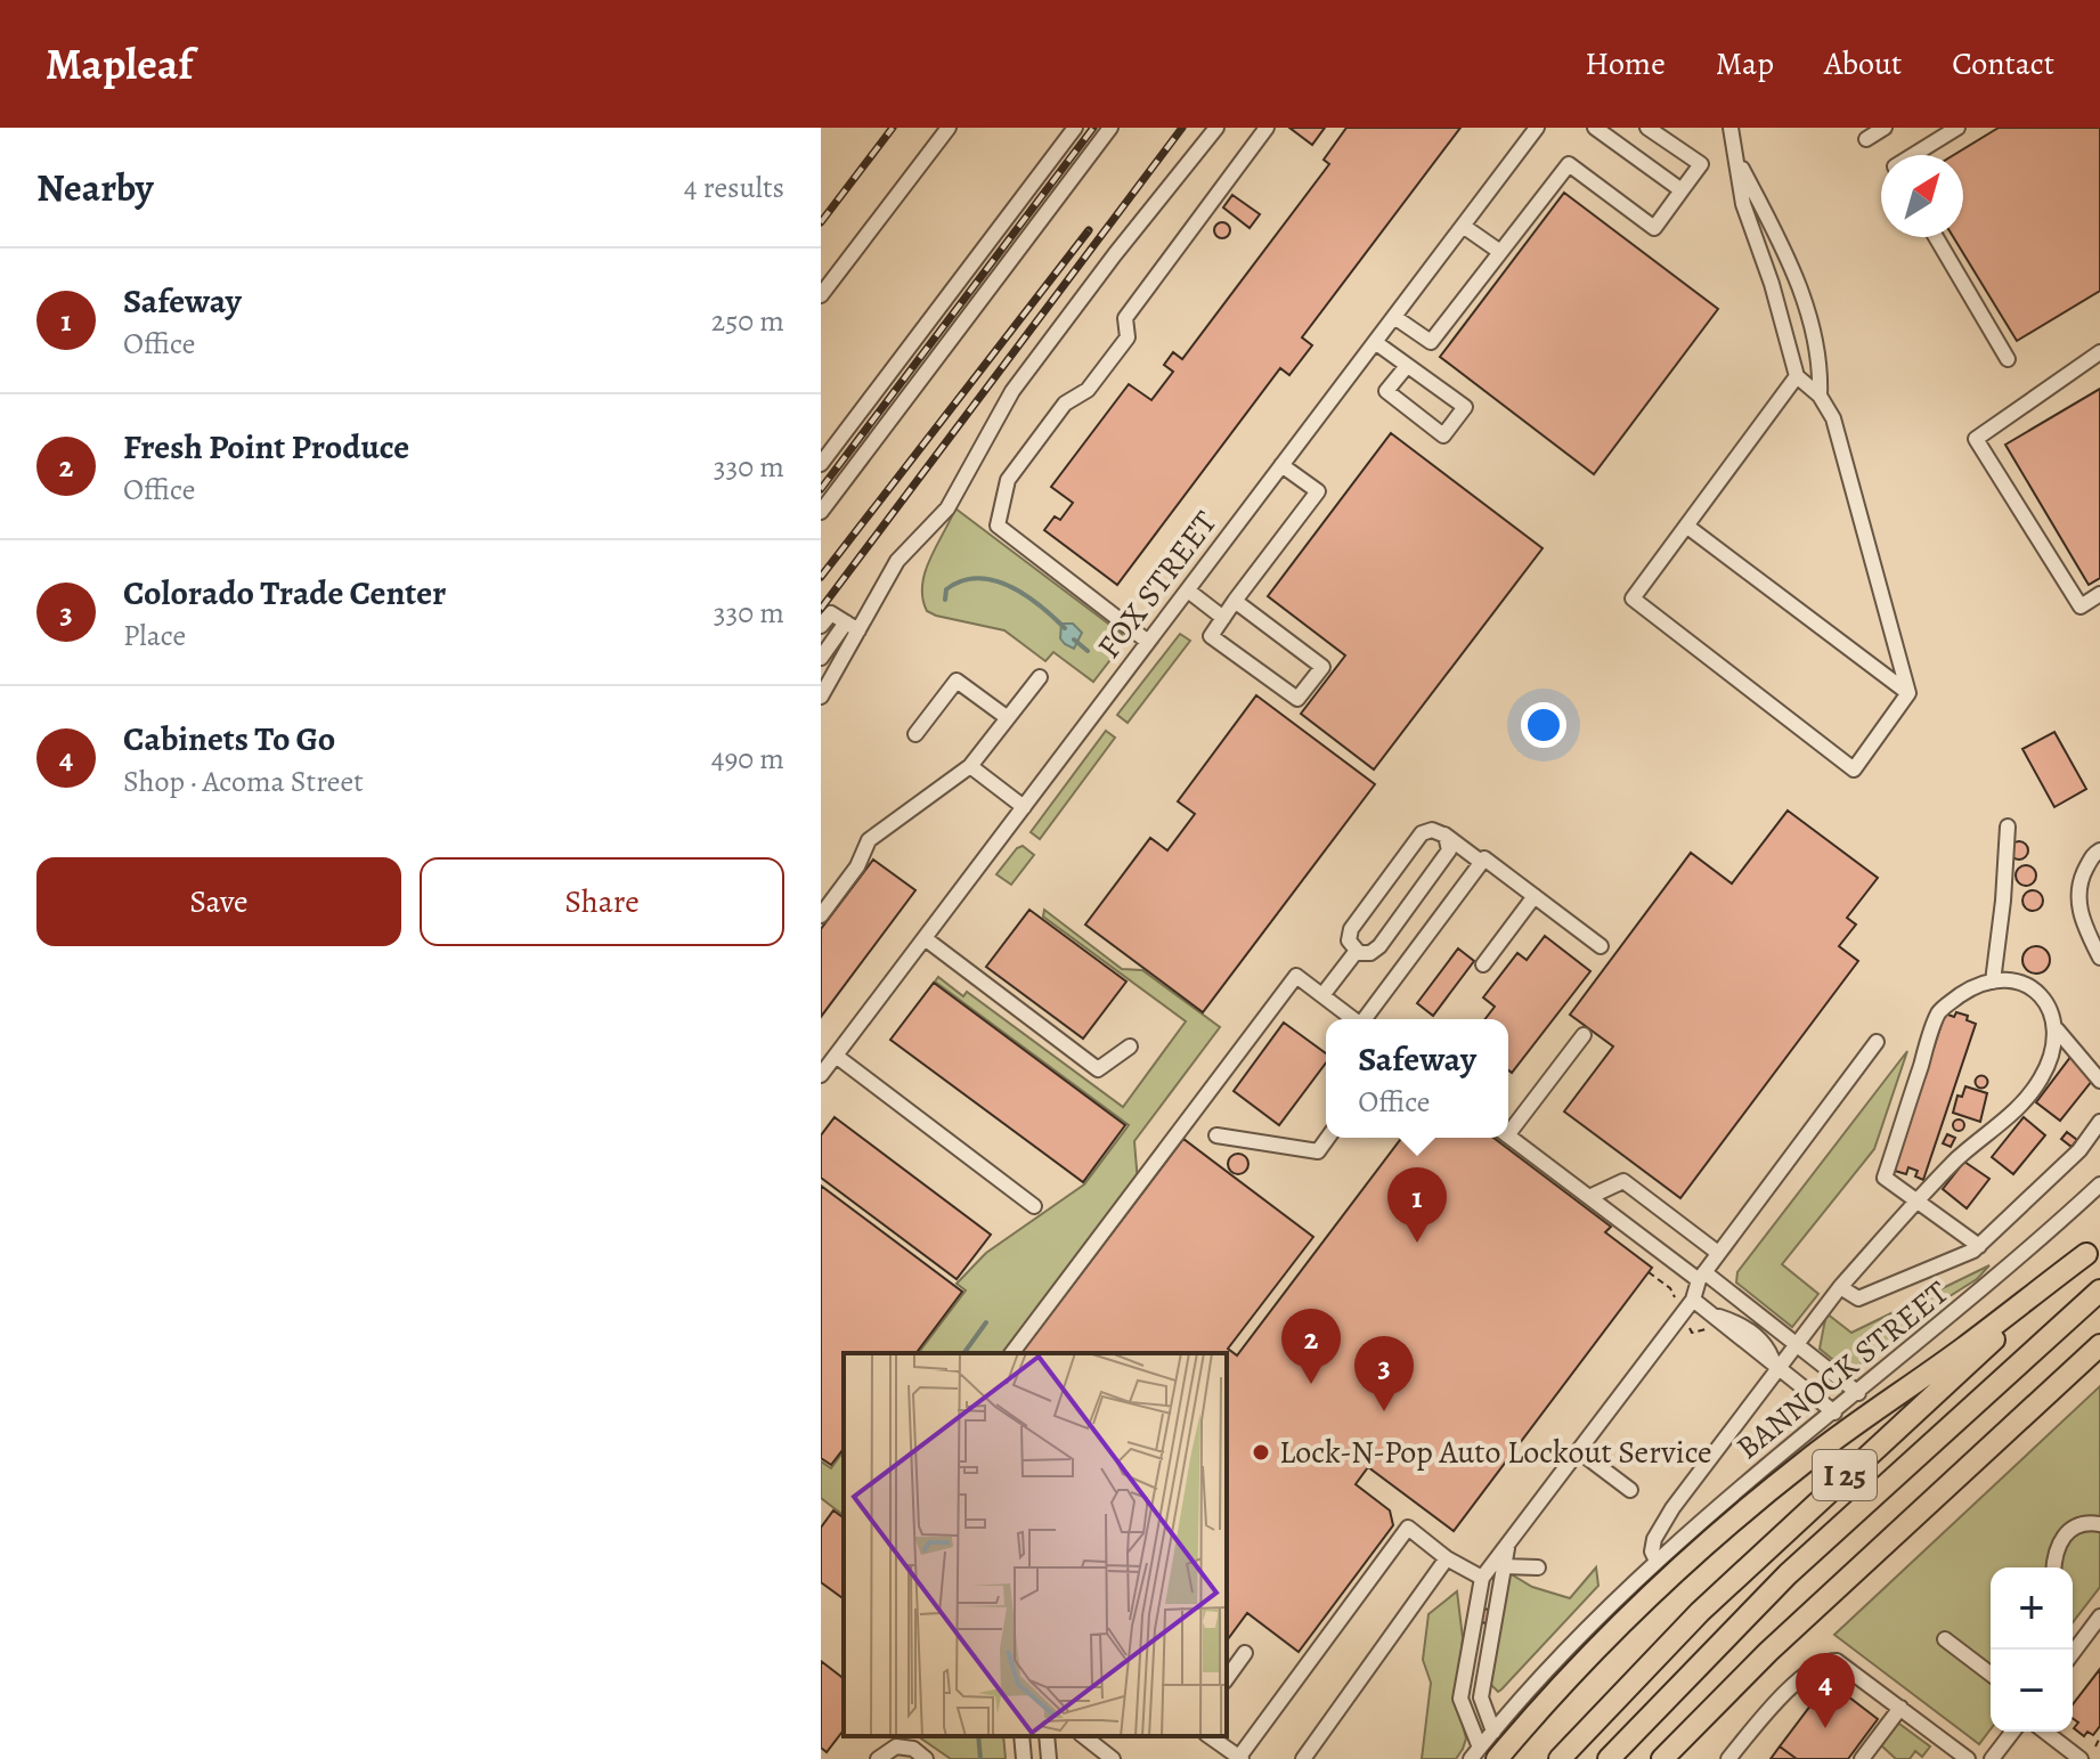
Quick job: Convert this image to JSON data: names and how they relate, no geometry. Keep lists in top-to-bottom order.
{
  "streets": {
    "highway": ["I 25"],
    "street": ["FOX STREET", "BANNOCK STREET"]
  },
  "places": ["Lock-N-Pop Auto Lockout Service"],
  "north": "top right",
  "page": {
    "header": "Mapleaf",
    "nav": [
      "Home",
      "Map",
      "About",
      "Contact"
    ],
    "heading": ["Nearby", "4 results"],
    "list": [
      {
        "mark": "1",
        "name": "Safeway",
        "note": "Office",
        "value": "250 m"
      },
      {
        "mark": "2",
        "name": "Fresh Point Produce",
        "note": "Office",
        "value": "330 m"
      },
      {
        "mark": "3",
        "name": "Colorado Trade Center",
        "note": "Place",
        "value": "330 m"
      },
      {
        "mark": "4",
        "name": "Cabinets To Go",
        "note": "Shop · Acoma Street",
        "value": "490 m"
      }
    ],
    "buttons": ["Save", "Share"],
    "popup": ["Safeway", "Office"],
    "pins": [
      "1",
      "2",
      "3",
      "4"
    ],
    "map_buttons": ["+", "−"]
  }
}
